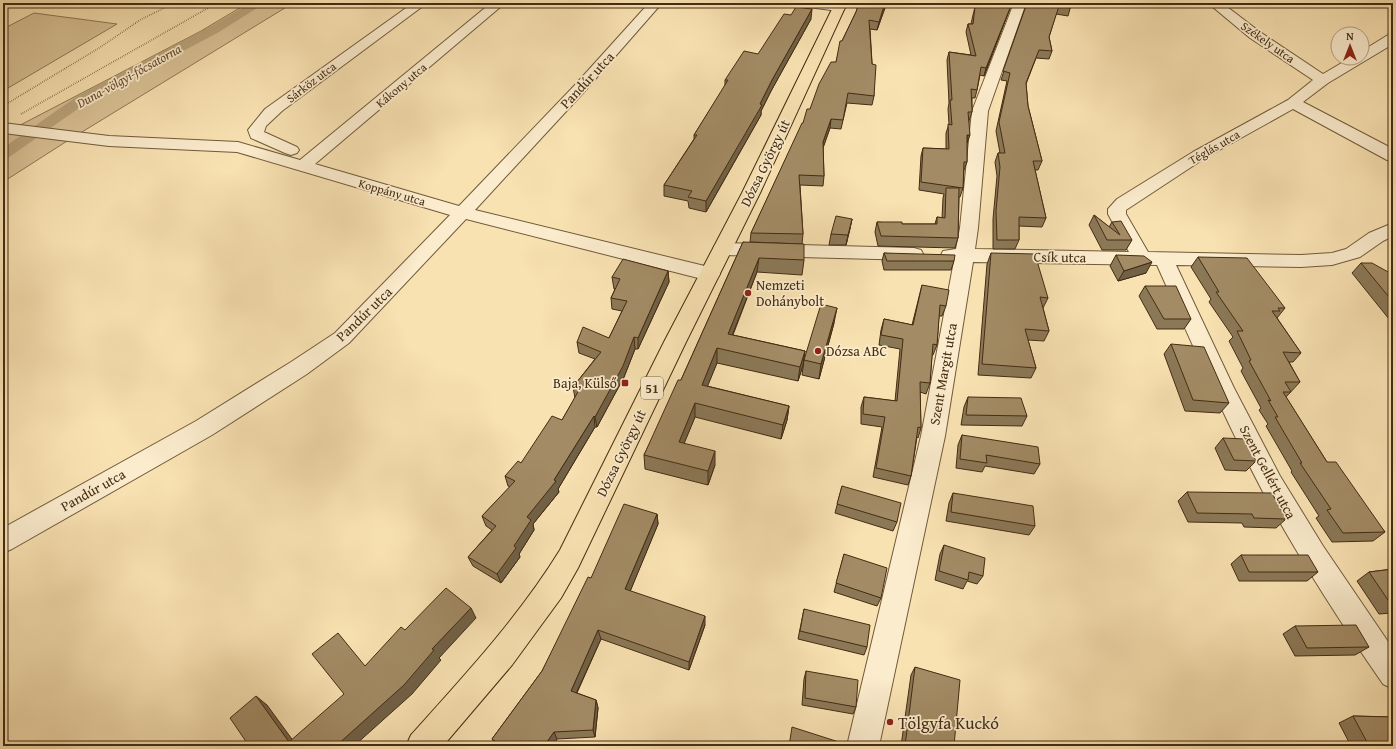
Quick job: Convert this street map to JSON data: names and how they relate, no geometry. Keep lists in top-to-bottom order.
{
  "streets": {
    "main road": ["Dózsa György út", "51"],
    "street": [
      "Székely utca",
      "Pandúr utca",
      "Sárköz utca",
      "Kákony utca",
      "Téglás utca",
      "Koppány utca",
      "Csík utca",
      "Szent Margit utca",
      "Szent Gellért utca"
    ]
  },
  "crossings": [
    ["Székely utca", "Téglás utca"],
    ["Pandúr utca", "Koppány utca"],
    ["Sárköz utca", "Kákony utca"],
    ["Sárköz utca", "Koppány utca"],
    ["Kákony utca", "Koppány utca"],
    ["Téglás utca", "Csík utca"],
    ["Téglás utca", "Szent Gellért utca"],
    ["Dózsa György út", "Koppány utca"],
    ["Dózsa György út", "Csík utca"],
    ["Csík utca", "Szent Margit utca"],
    ["Csík utca", "Szent Gellért utca"]
  ],
  "water": ["Duna-völgyi-főcsatorna"],
  "places": {
    "other": ["Nemzeti Dohánybolt", "Dózsa ABC", "Tölgyfa Kuckó"],
    "transit": ["Baja, Külső"]
  },
  "north": "top"
}
